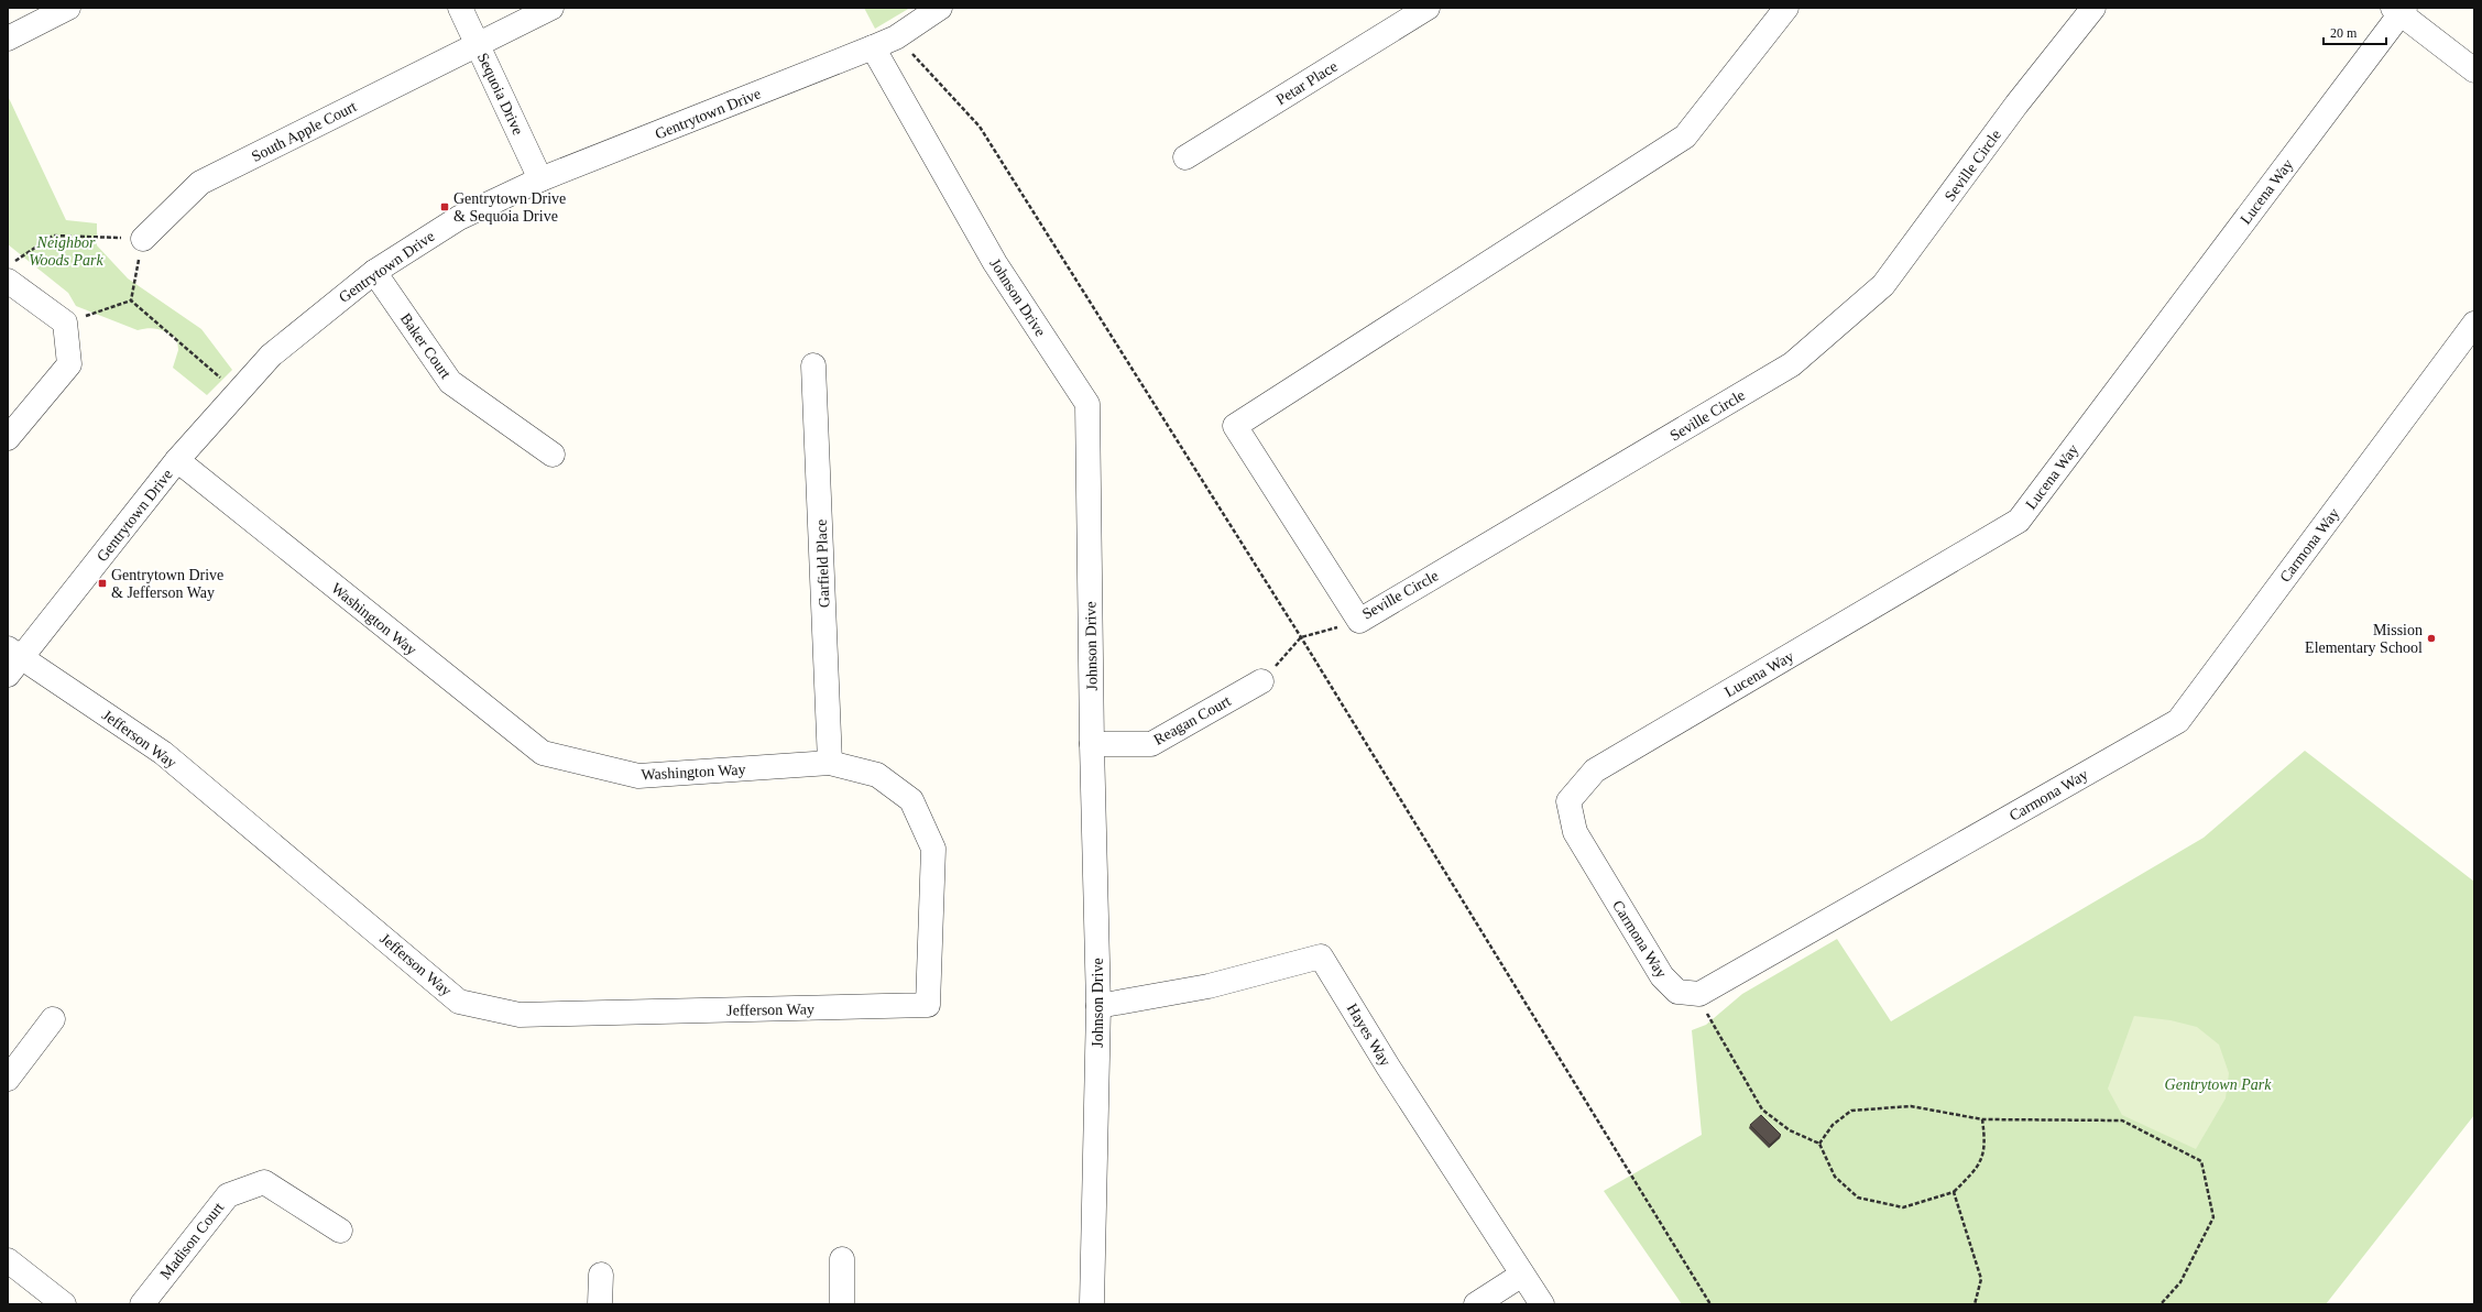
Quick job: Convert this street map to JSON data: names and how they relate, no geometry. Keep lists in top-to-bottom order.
{
  "streets": {
    "street": [
      "Petar Place",
      "Sequoia Drive",
      "Gentrytown Drive",
      "South Apple Court",
      "Seville Circle",
      "Lucena Way",
      "Johnson Drive",
      "Baker Court",
      "Carmona Way",
      "Garfield Place",
      "Washington Way",
      "Reagan Court",
      "Jefferson Way",
      "Hayes Way",
      "Madison Court"
    ]
  },
  "crossings": [
    ["Sequoia Drive", "Gentrytown Drive"],
    ["Sequoia Drive", "South Apple Court"],
    ["Gentrytown Drive", "Johnson Drive"],
    ["Gentrytown Drive", "Baker Court"],
    ["Gentrytown Drive", "Washington Way"],
    ["Gentrytown Drive", "Jefferson Way"],
    ["Lucena Way", "Carmona Way"],
    ["Johnson Drive", "Reagan Court"],
    ["Johnson Drive", "Hayes Way"],
    ["Garfield Place", "Washington Way"],
    ["Washington Way", "Jefferson Way"]
  ],
  "parks": ["Neighbor Woods Park", "Gentrytown Park"],
  "places": {
    "transit": ["Gentrytown Drive & Sequoia Drive", "Gentrytown Drive & Jefferson Way"],
    "other": ["Mission Elementary School"]
  },
  "scale_bar": "20 m"
}
